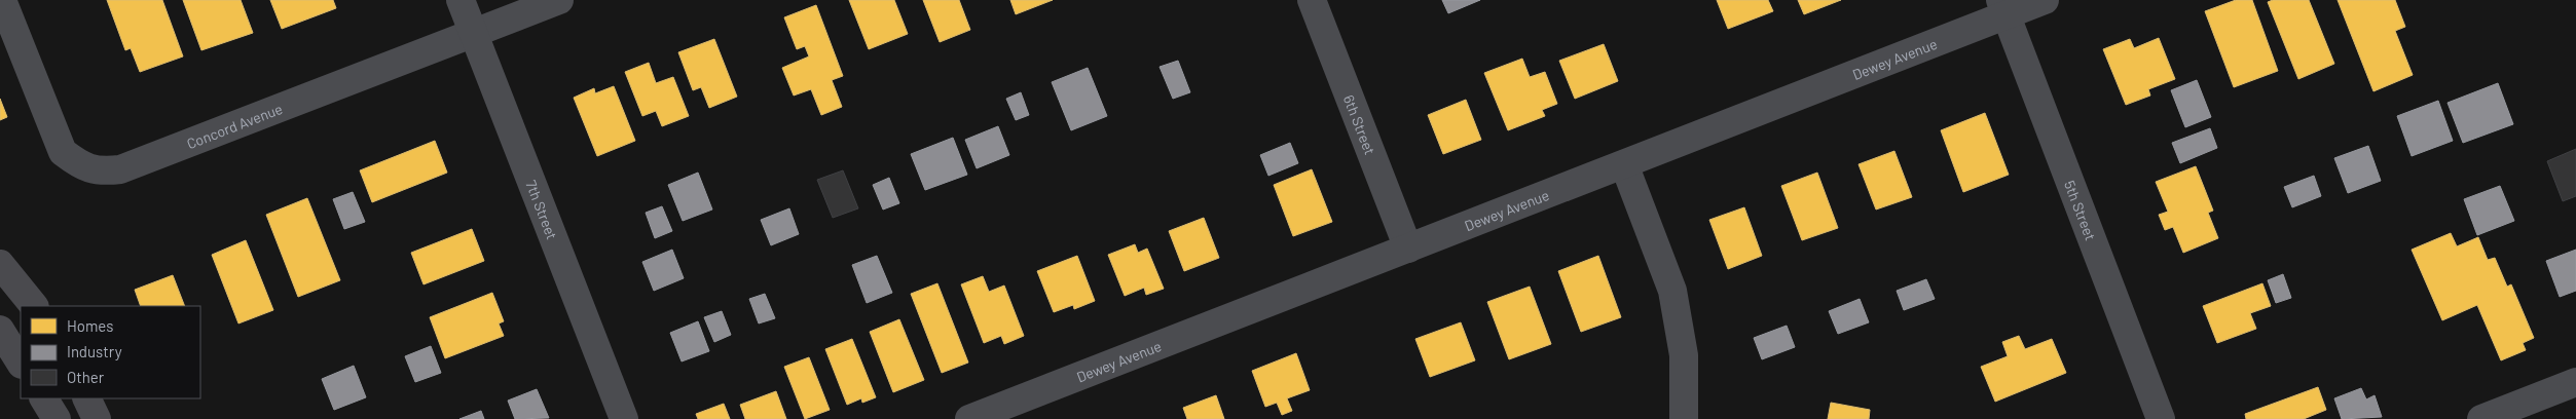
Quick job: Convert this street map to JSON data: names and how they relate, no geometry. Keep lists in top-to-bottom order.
{
  "streets": {
    "street": [
      "Dewey Avenue",
      "6th Street",
      "Concord Avenue",
      "7th Street",
      "5th Street"
    ]
  },
  "crossings": [
    ["Dewey Avenue", "6th Street"],
    ["Dewey Avenue", "5th Street"],
    ["Concord Avenue", "7th Street"]
  ],
  "legend": ["Homes", "Industry", "Other"]
}
